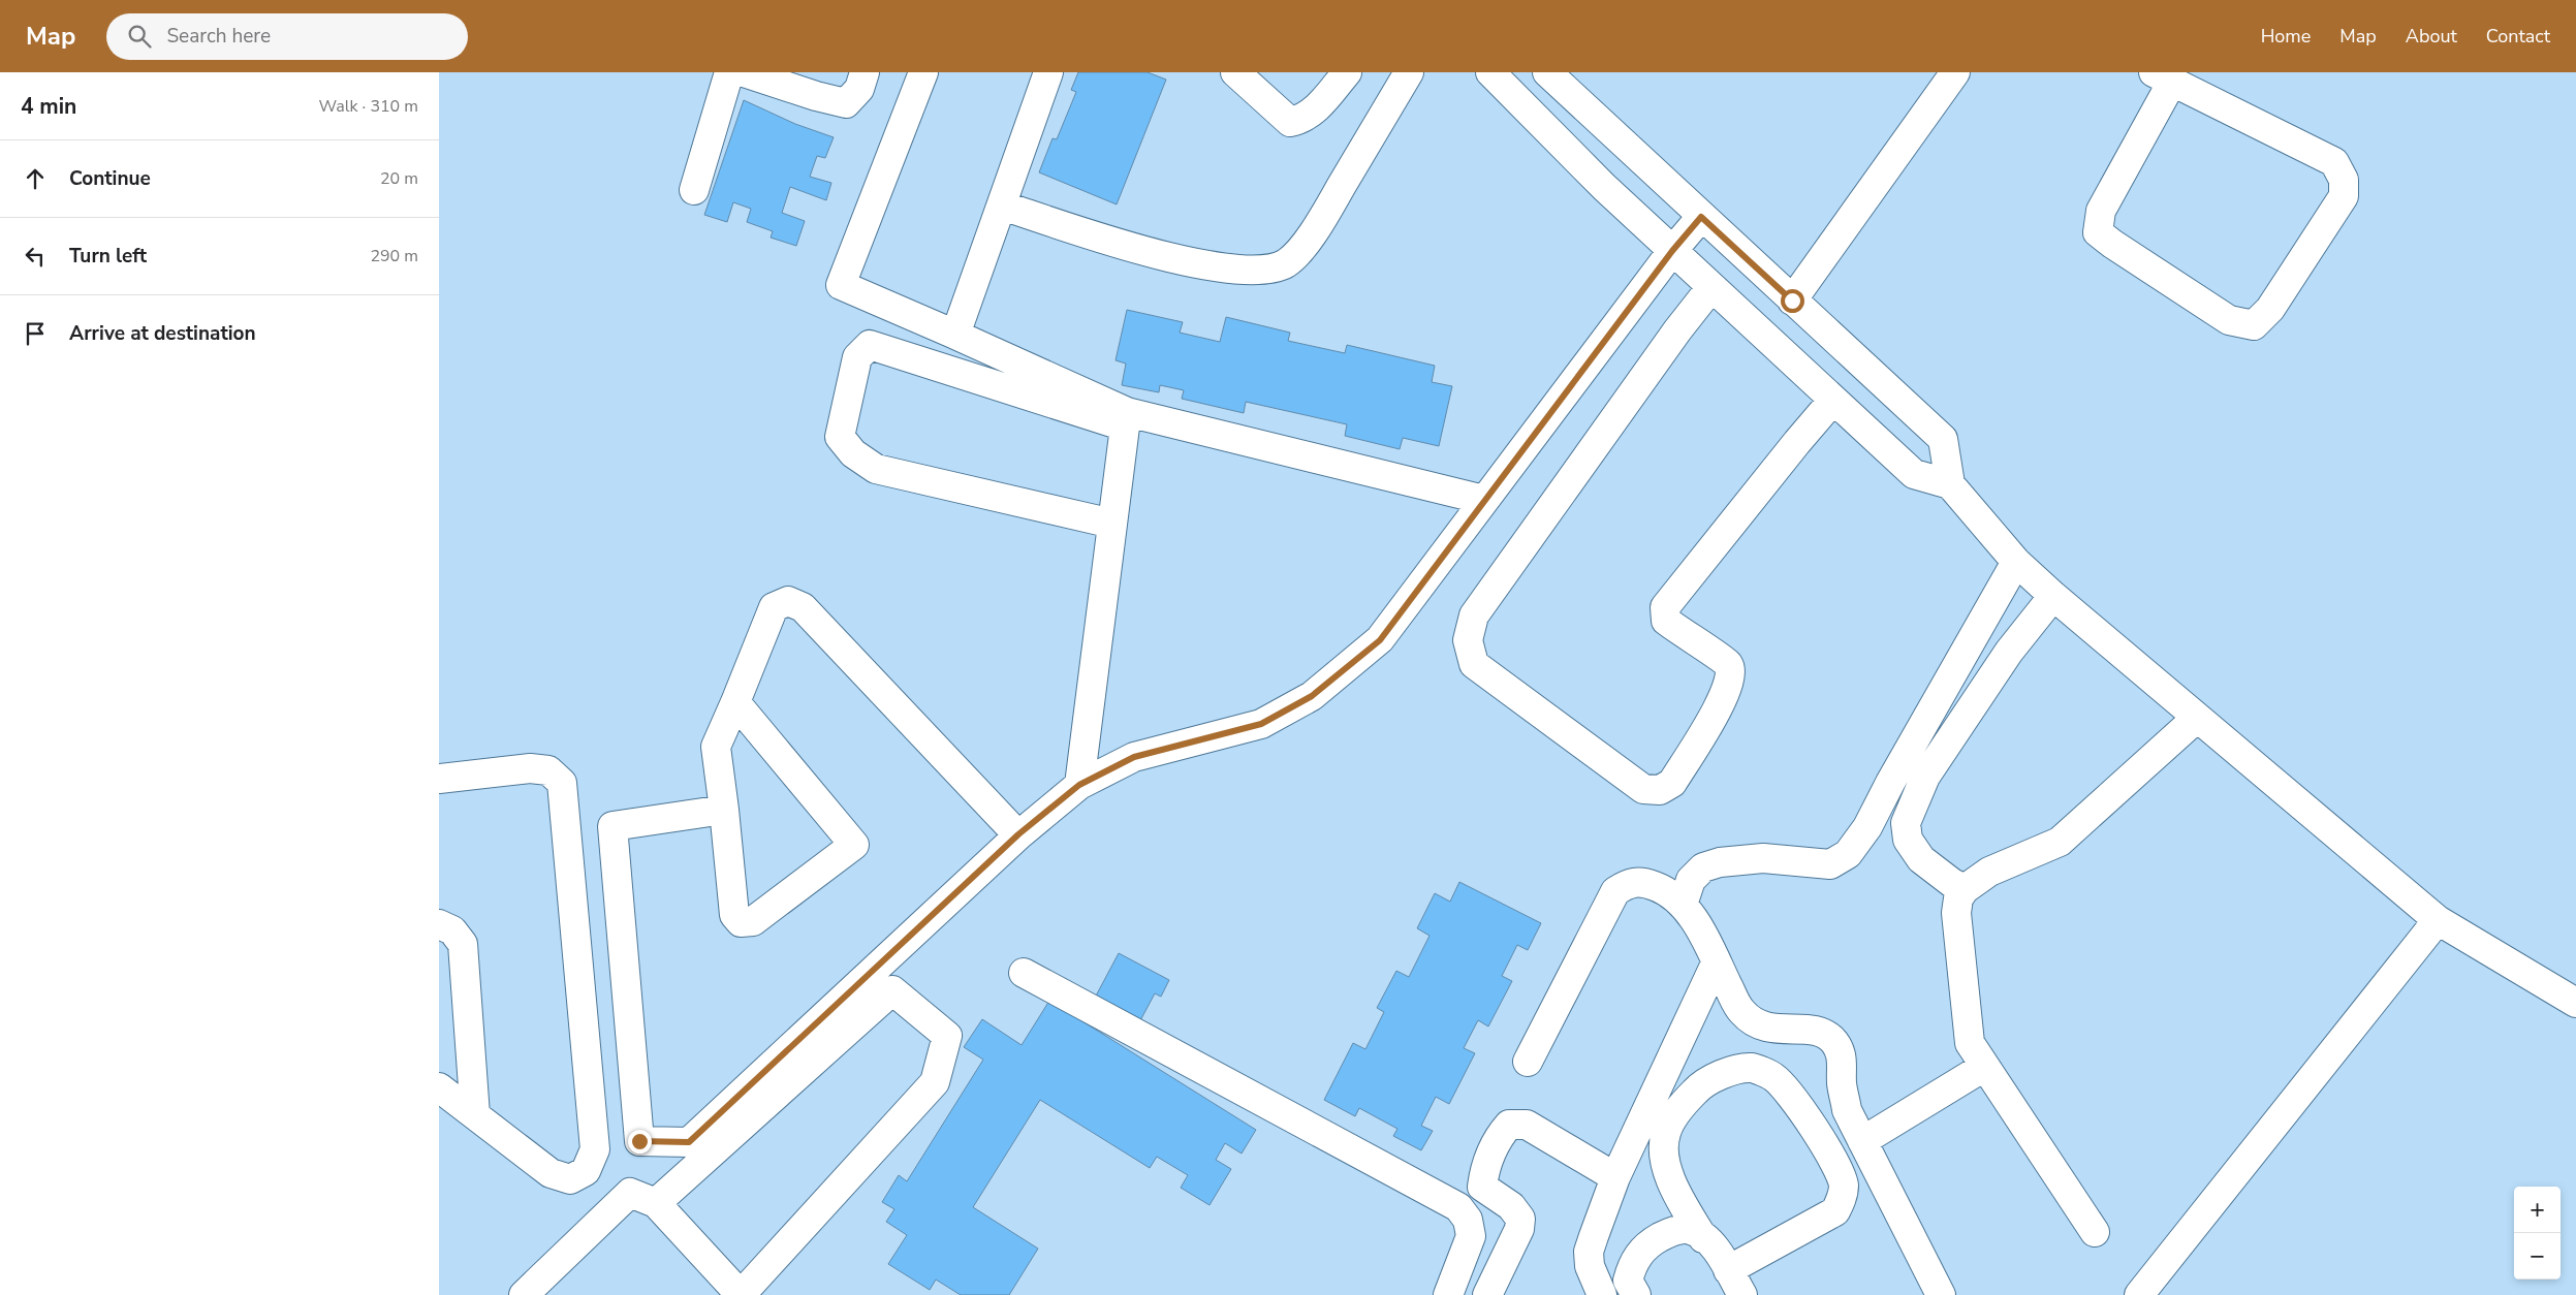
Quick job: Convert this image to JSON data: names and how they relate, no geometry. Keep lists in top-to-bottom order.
{
  "page": {
    "header": "Map",
    "search": "Search here",
    "nav": [
      "Home",
      "Map",
      "About",
      "Contact"
    ],
    "heading": ["4 min", "Walk · 310 m"],
    "list": [
      ["Continue", "20 m"],
      ["Turn left", "290 m"],
      "Arrive at destination"
    ],
    "map_buttons": ["+", "−"]
  }
}
